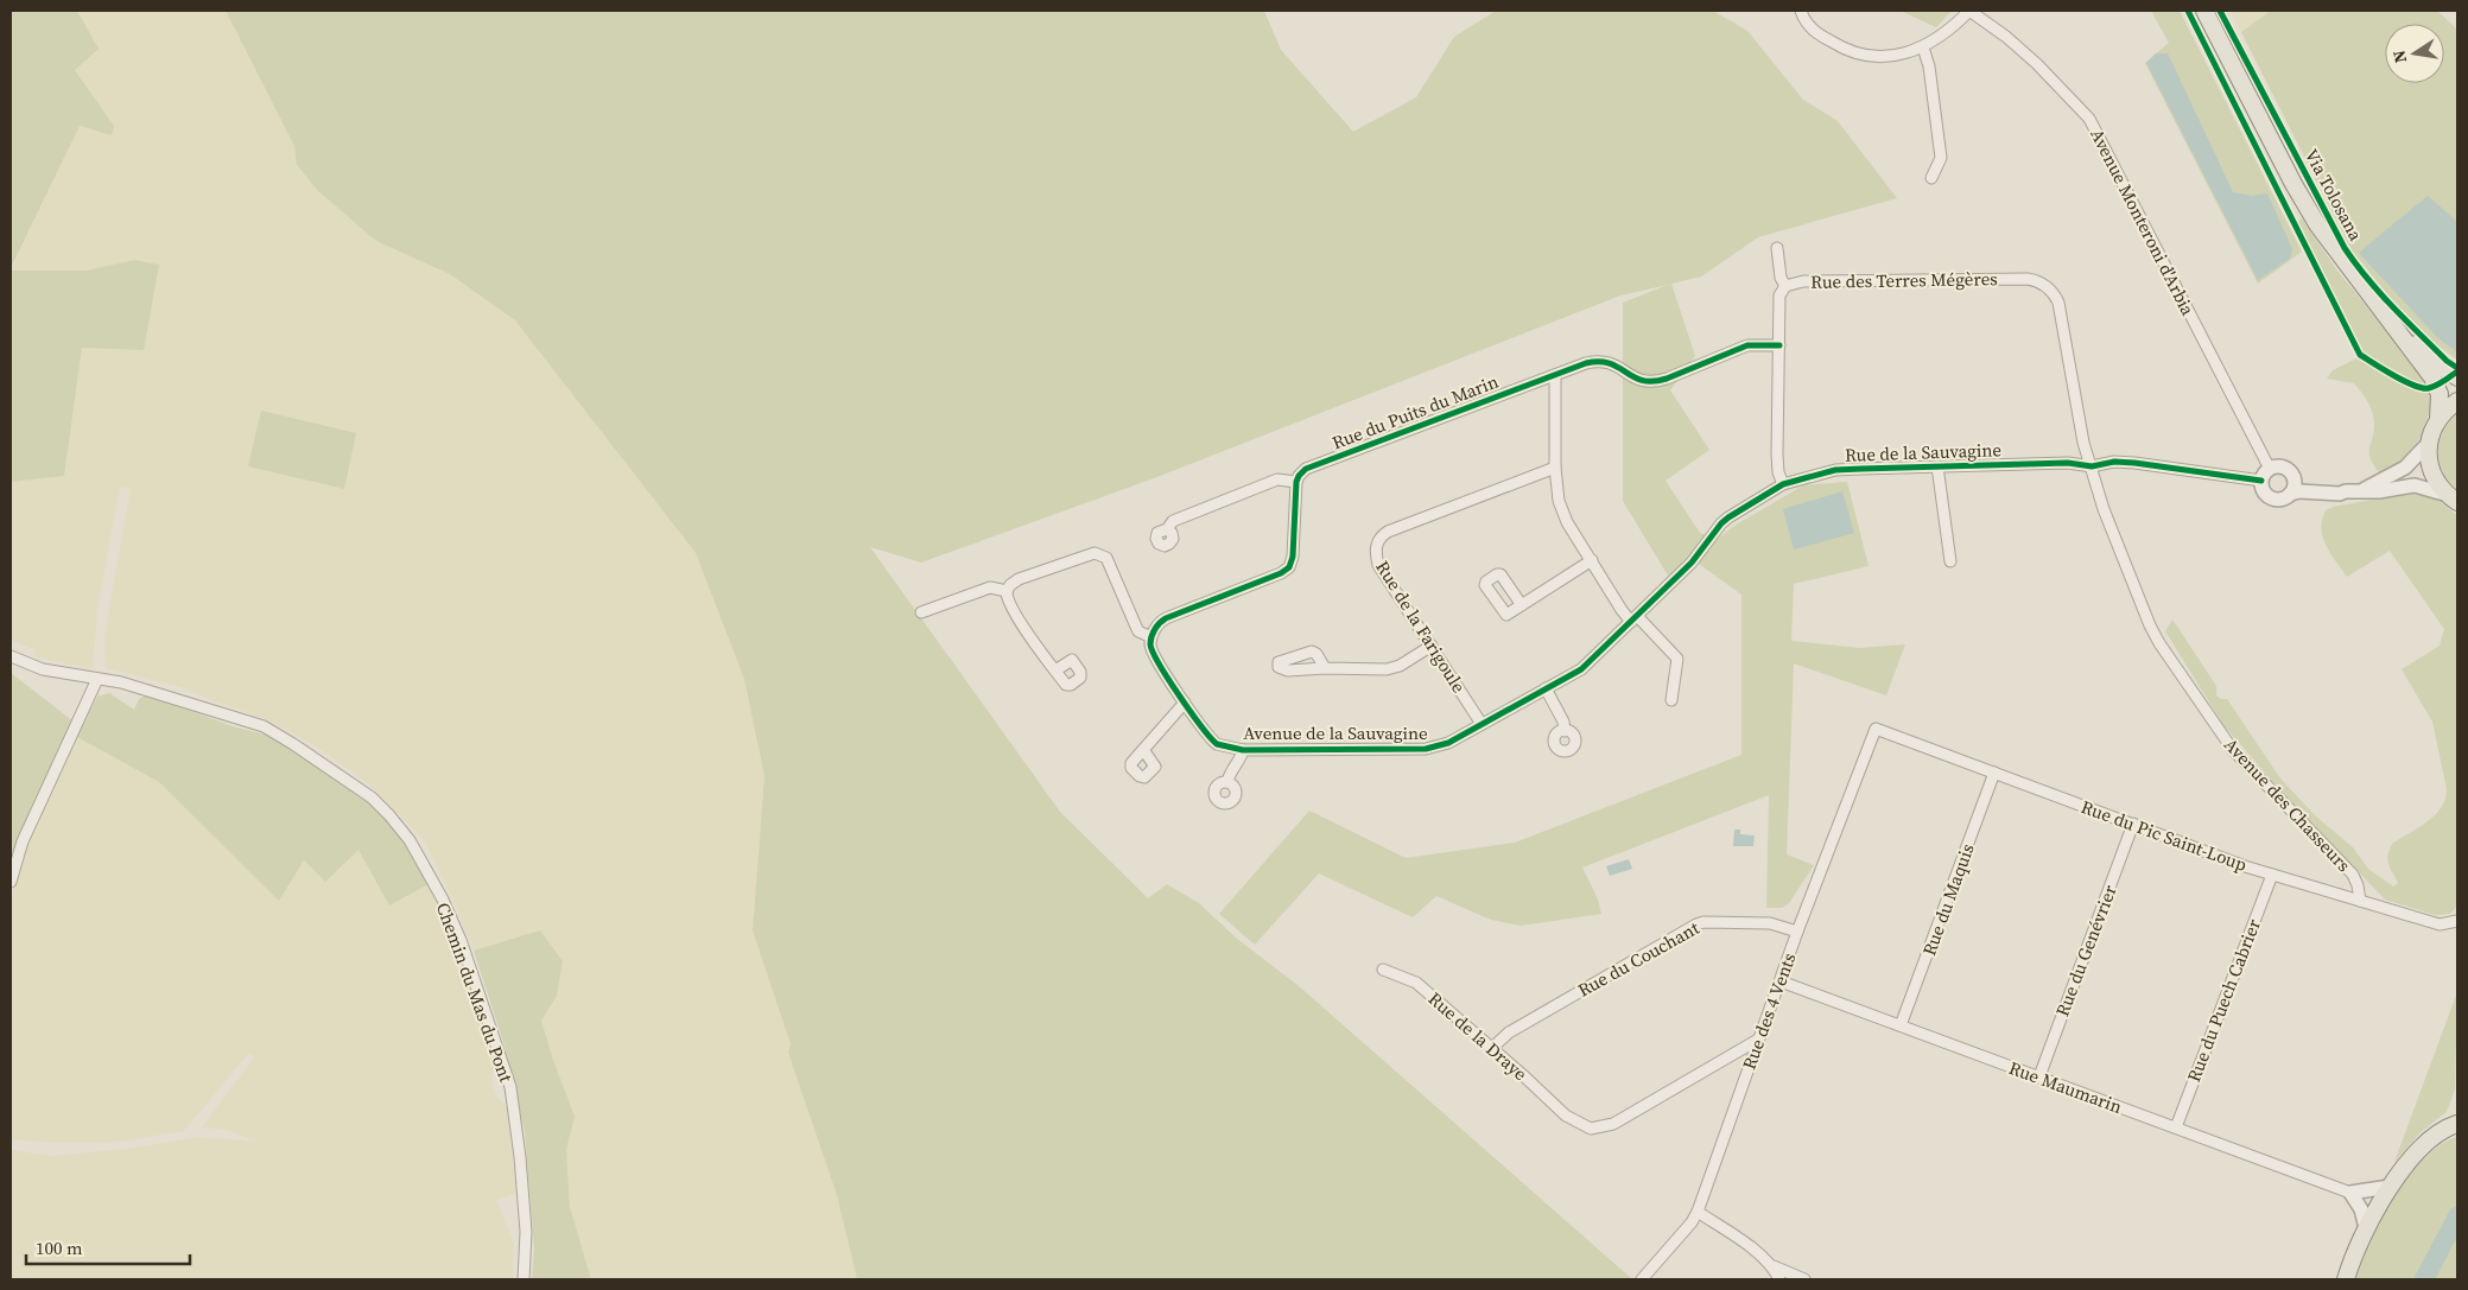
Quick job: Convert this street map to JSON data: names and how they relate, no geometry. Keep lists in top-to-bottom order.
{
  "streets": {
    "street": [
      "Avenue Monteroni d'Arbia",
      "Rue des Terres Mégères",
      "Rue du Puits du Marin",
      "Rue de la Sauvagine",
      "Rue de la Farigoule",
      "Avenue de la Sauvagine",
      "Avenue des Chasseurs",
      "Rue du Pic Saint-Loup",
      "Rue du Maquis",
      "Rue du Genévrier",
      "Rue du Couchant",
      "Chemin du Mas du Pont",
      "Rue du Puech Cabrier",
      "Rue des 4 Vents",
      "Rue de la Draye",
      "Rue Maumarin"
    ],
    "cycle path": ["Via Tolosana"]
  },
  "crossings": [
    ["Avenue Monteroni d'Arbia", "Rue de la Sauvagine"],
    ["Rue des Terres Mégères", "Rue du Puits du Marin"],
    ["Rue des Terres Mégères", "Rue de la Sauvagine"],
    ["Rue des Terres Mégères", "Avenue des Chasseurs"],
    ["Rue de la Sauvagine", "Avenue de la Sauvagine"],
    ["Rue de la Sauvagine", "Avenue des Chasseurs"],
    ["Rue de la Farigoule", "Avenue de la Sauvagine"],
    ["Avenue des Chasseurs", "Rue du Pic Saint-Loup"],
    ["Rue du Pic Saint-Loup", "Rue du Maquis"],
    ["Rue du Pic Saint-Loup", "Rue du Genévrier"],
    ["Rue du Pic Saint-Loup", "Rue du Puech Cabrier"],
    ["Rue du Pic Saint-Loup", "Rue des 4 Vents"],
    ["Rue du Maquis", "Rue Maumarin"],
    ["Rue du Genévrier", "Rue Maumarin"],
    ["Rue du Couchant", "Rue des 4 Vents"],
    ["Rue du Couchant", "Rue de la Draye"],
    ["Rue du Puech Cabrier", "Rue Maumarin"],
    ["Rue des 4 Vents", "Rue de la Draye"],
    ["Rue des 4 Vents", "Rue Maumarin"]
  ],
  "scale_bar": "100 m",
  "north": "left"
}
